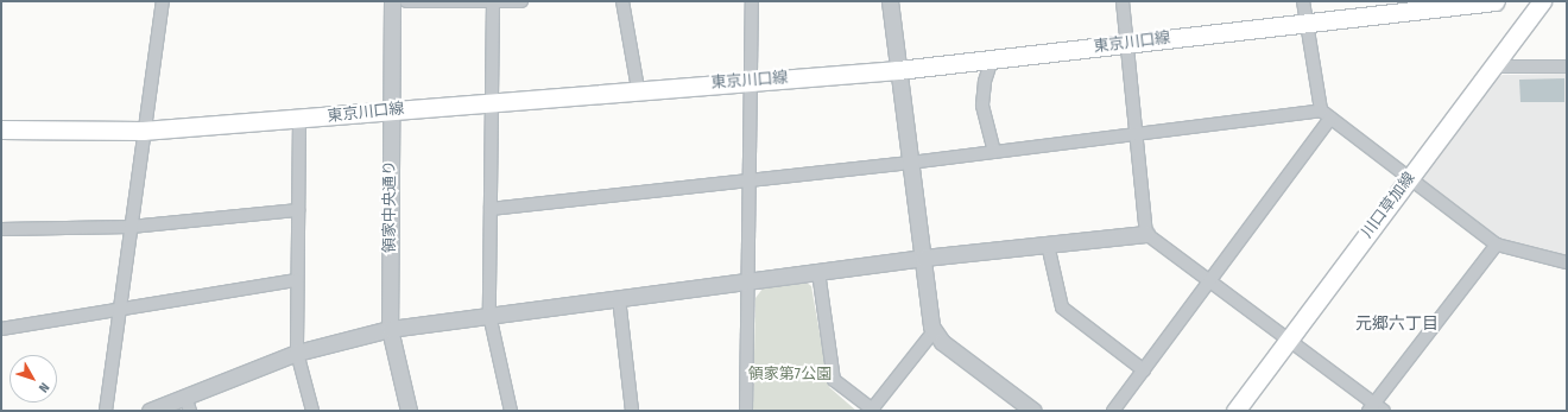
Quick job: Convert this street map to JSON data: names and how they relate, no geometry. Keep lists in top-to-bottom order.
{
  "streets": {
    "main road": ["東京川口線", "川口草加線"],
    "street": ["領家中央通り"]
  },
  "crossings": [
    ["東京川口線", "領家中央通り"]
  ],
  "districts": ["元郷六丁目"],
  "parks": ["領家第7公園"],
  "north": "bottom right"
}
